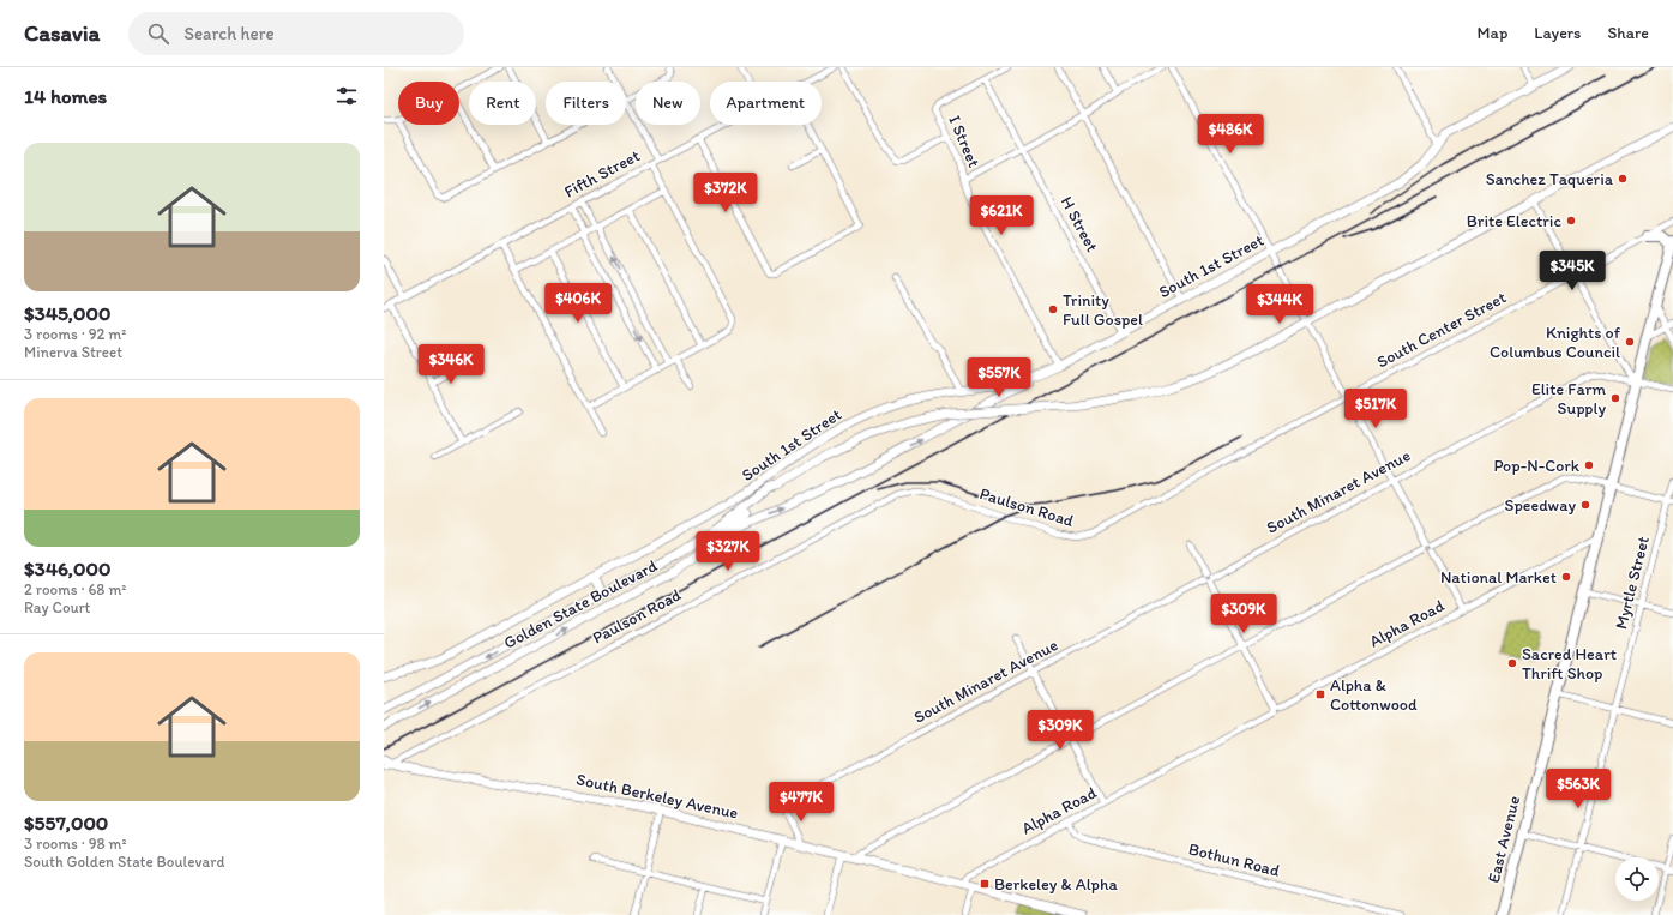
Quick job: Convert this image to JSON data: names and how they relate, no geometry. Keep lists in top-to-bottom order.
{
  "streets": {
    "main road": [
      "South 1st Street",
      "Golden State Boulevard",
      "South Berkeley Avenue",
      "East Avenue"
    ],
    "street": [
      "I Street",
      "Fifth Street",
      "H Street",
      "South Center Street",
      "South Minaret Avenue",
      "Paulson Road",
      "Myrtle Street",
      "Alpha Road",
      "Bothun Road"
    ]
  },
  "crossings": [
    ["I Street", "H Street"],
    ["I Street", "South 1st Street"],
    ["H Street", "South 1st Street"],
    ["South Center Street", "Paulson Road"],
    ["South Minaret Avenue", "South Berkeley Avenue"],
    ["South Minaret Avenue", "East Avenue"],
    ["Paulson Road", "South Berkeley Avenue"],
    ["Alpha Road", "South Berkeley Avenue"],
    ["Alpha Road", "East Avenue"],
    ["Alpha Road", "Bothun Road"]
  ],
  "places": {
    "other": [
      "Sanchez Taqueria",
      "Brite Electric",
      "Trinity Full Gospel",
      "Knights of Columbus Council",
      "Elite Farm Supply",
      "Pop-N-Cork",
      "Speedway",
      "National Market",
      "Sacred Heart Thrift Shop"
    ],
    "transit": ["Alpha & Cottonwood", "Berkeley & Alpha"]
  },
  "page": {
    "header": "Casavia",
    "search": "Search here",
    "nav": ["Map", "Layers", "Share"],
    "heading": "14 homes",
    "chip": [
      "Buy",
      "Rent",
      "Filters",
      "New",
      "Apartment"
    ],
    "price": [
      "$486K",
      "$372K",
      "$621K",
      "$345K",
      "$406K",
      "$344K",
      "$346K",
      "$557K",
      "$517K",
      "$327K",
      "$309K",
      "$309K",
      "$563K",
      "$477K"
    ],
    "list": [
      {
        "name": "$345,000",
        "note": "3 rooms · 92 m² · Minerva Street"
      },
      {
        "name": "$346,000",
        "note": "2 rooms · 68 m² · Ray Court"
      },
      {
        "name": "$557,000",
        "note": "3 rooms · 98 m² · South Golden State Boulevard"
      }
    ]
  }
}
